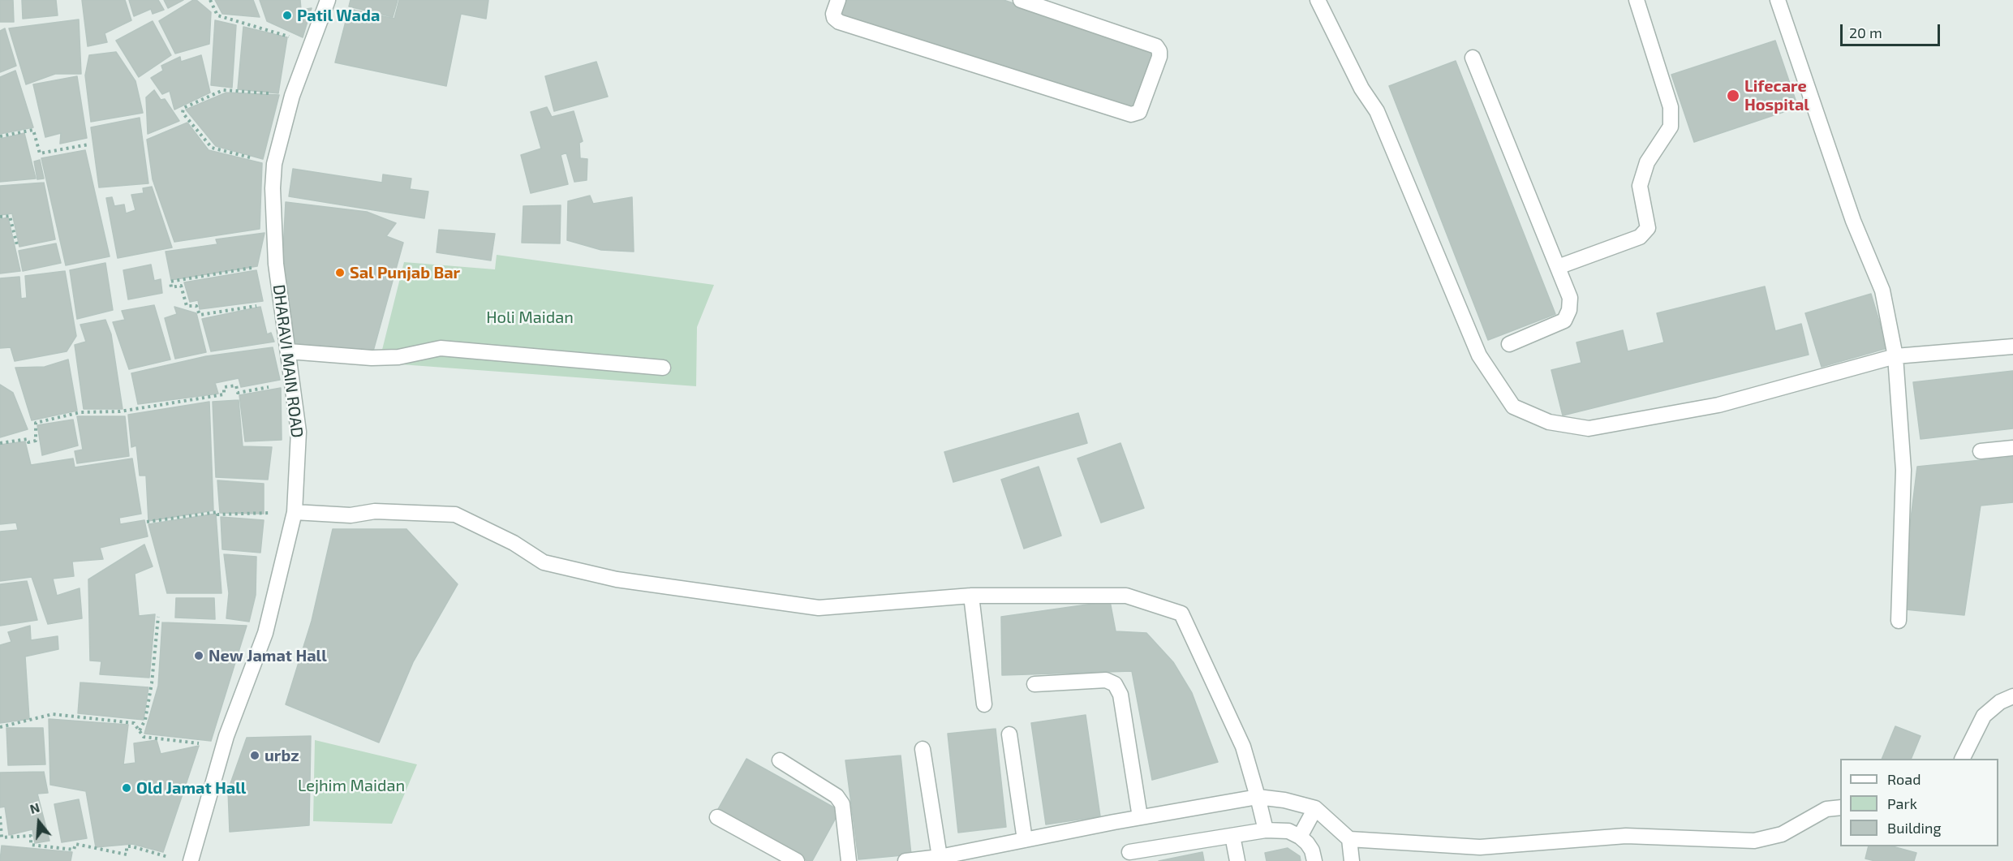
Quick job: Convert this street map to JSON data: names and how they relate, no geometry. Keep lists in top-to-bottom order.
{
  "streets": {
    "street": ["DHARAVI MAIN ROAD"]
  },
  "parks": ["Holi Maidan", "Lejhim Maidan"],
  "places": [
    "Patil Wada",
    "Lifecare Hospital",
    "Sal Punjab Bar",
    "New Jamat Hall",
    "urbz",
    "Old Jamat Hall"
  ],
  "legend": ["Road", "Park", "Building"],
  "scale_bar": "20 m",
  "north": "top"
}
